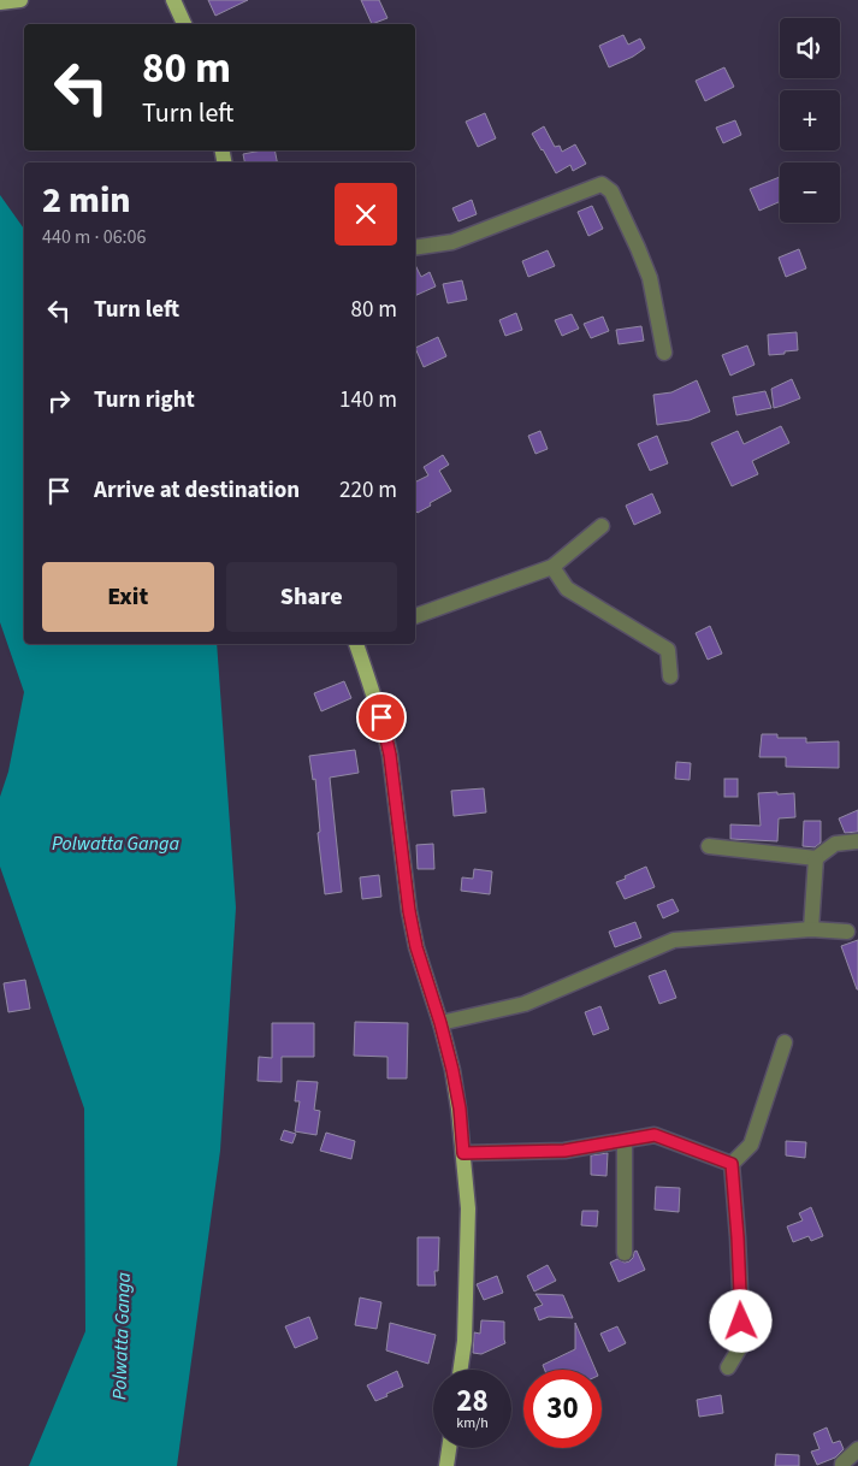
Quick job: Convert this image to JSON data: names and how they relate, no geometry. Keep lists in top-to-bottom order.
{
  "water": ["Polwatta Ganga"],
  "page": {
    "map_buttons": ["+", "−"],
    "turn": ["80 m", "Turn left"],
    "heading": ["2 min", "440 m · 06:06"],
    "list": [
      {
        "name": "Turn left",
        "value": "80 m"
      },
      {
        "name": "Turn right",
        "value": "140 m"
      },
      {
        "name": "Arrive at destination",
        "value": "220 m"
      }
    ],
    "buttons": ["Exit", "Share"],
    "speed": "28 km/h",
    "limit": "30"
  }
}
